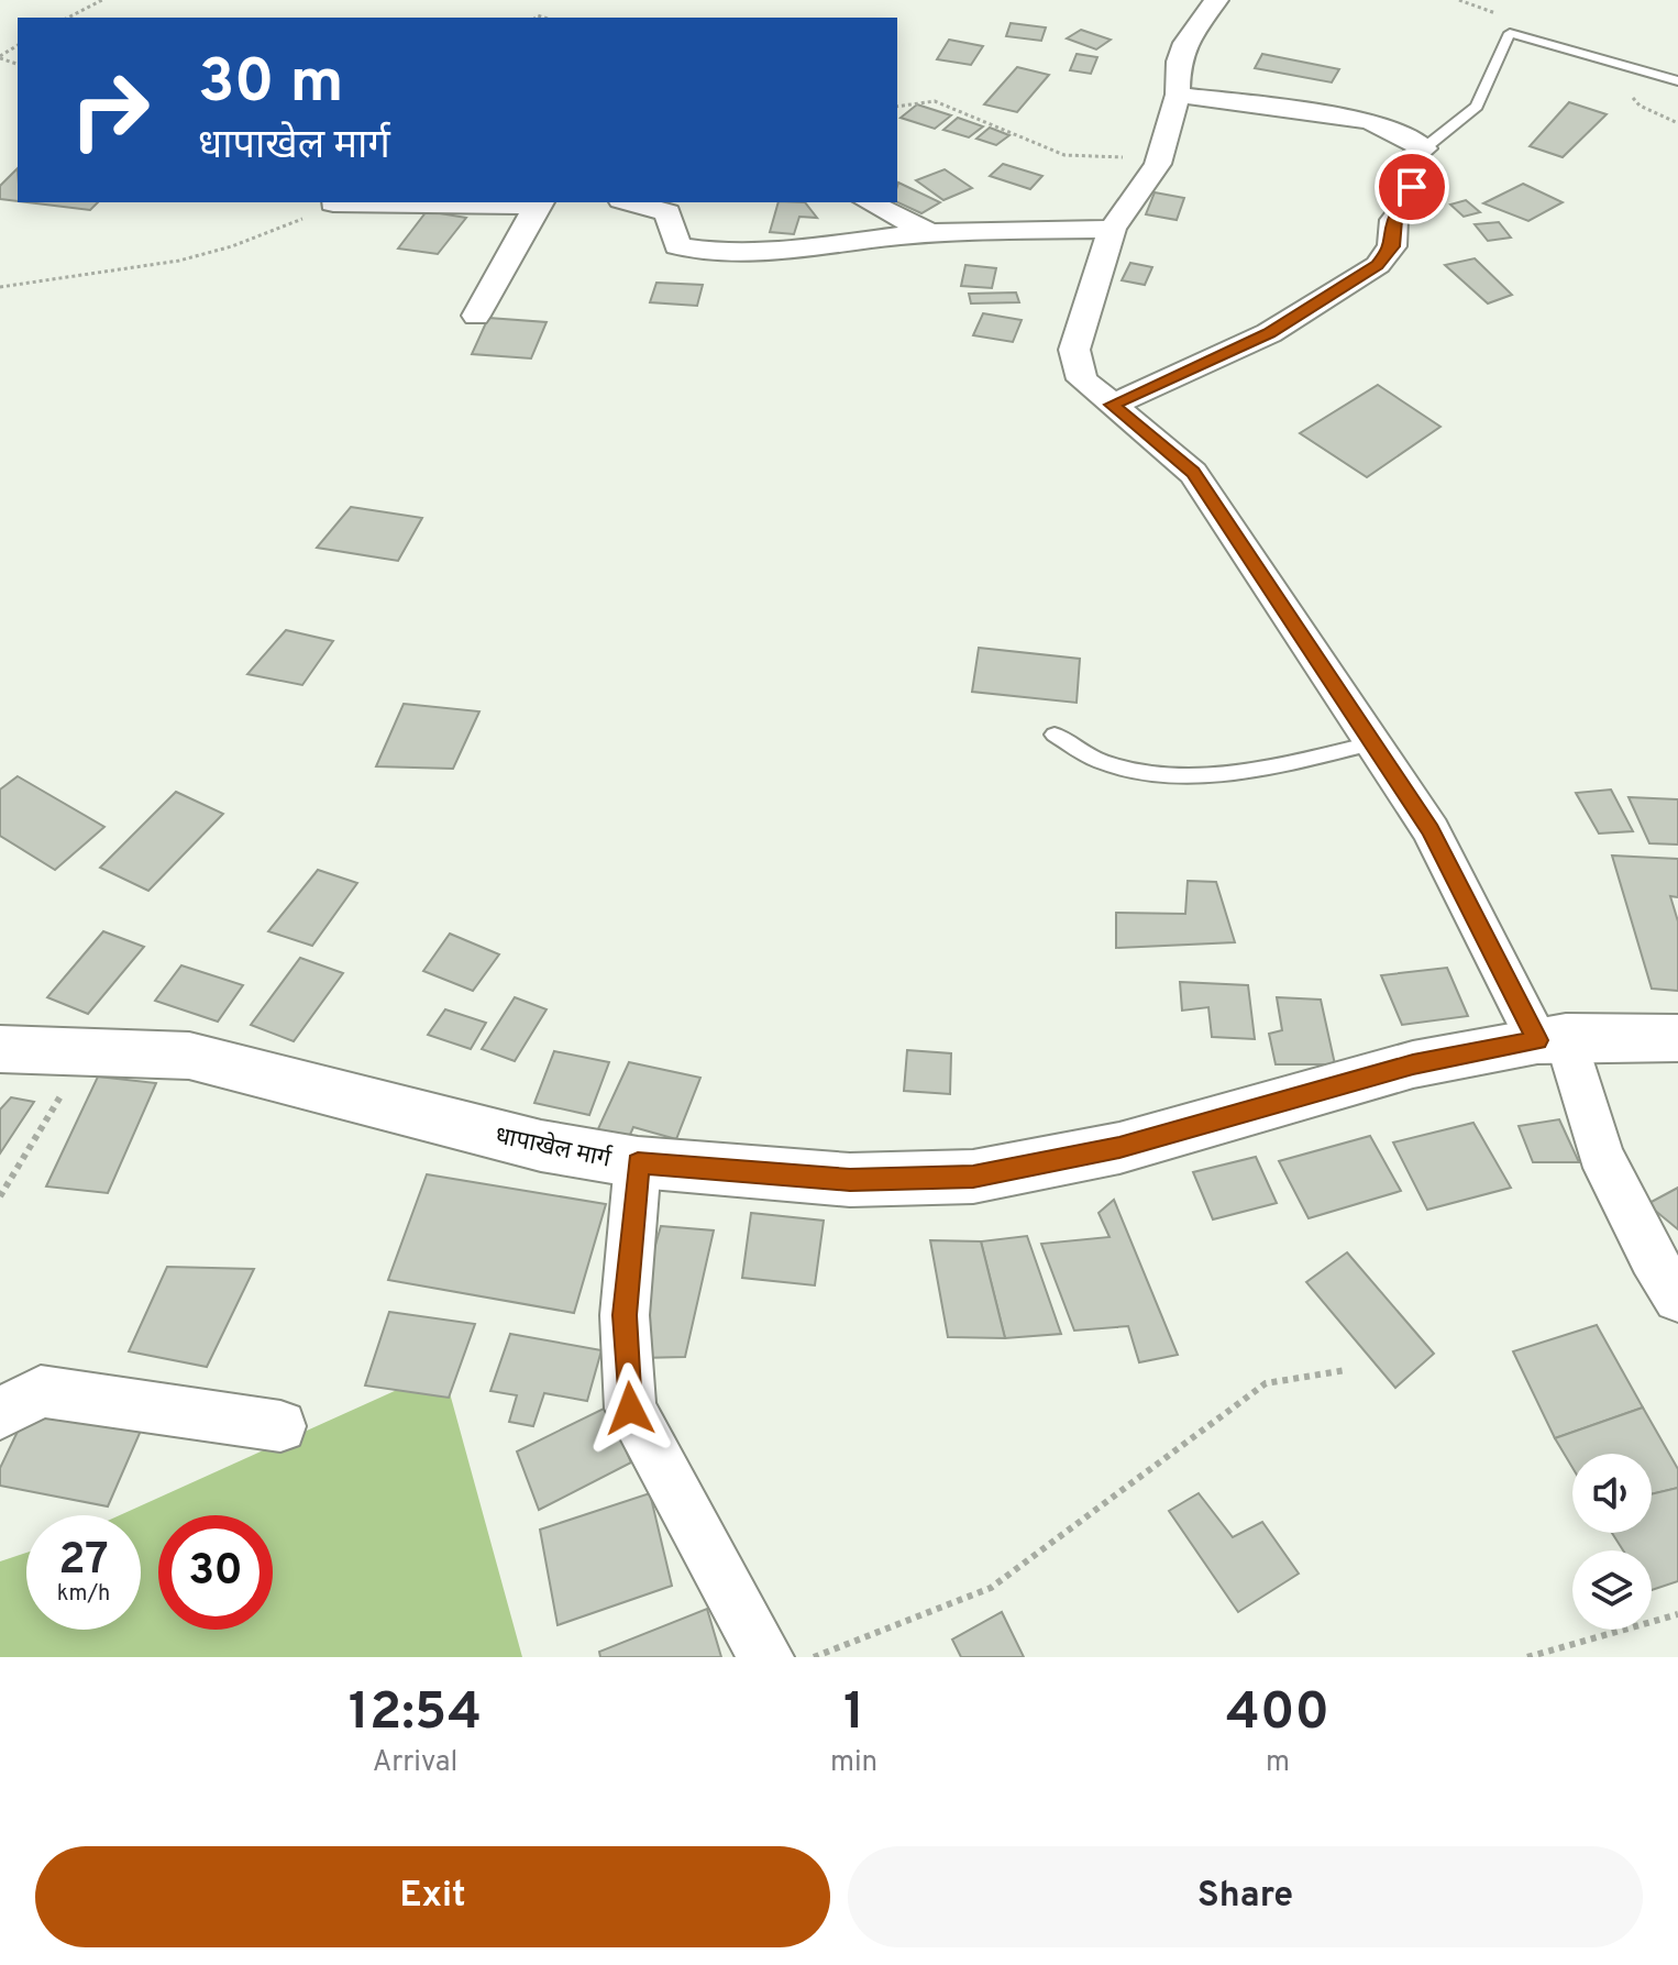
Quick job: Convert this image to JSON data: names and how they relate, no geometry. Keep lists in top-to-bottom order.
{
  "streets": {
    "main road": ["धापाखेल मार्ग"]
  },
  "page": {
    "turn": ["30 m", "धापाखेल मार्ग"],
    "speed": "27 km/h",
    "limit": "30",
    "eta": [
      "12:54",
      "Arrival",
      "1",
      "min",
      "400",
      "m"
    ],
    "buttons": ["Exit", "Share"]
  }
}
